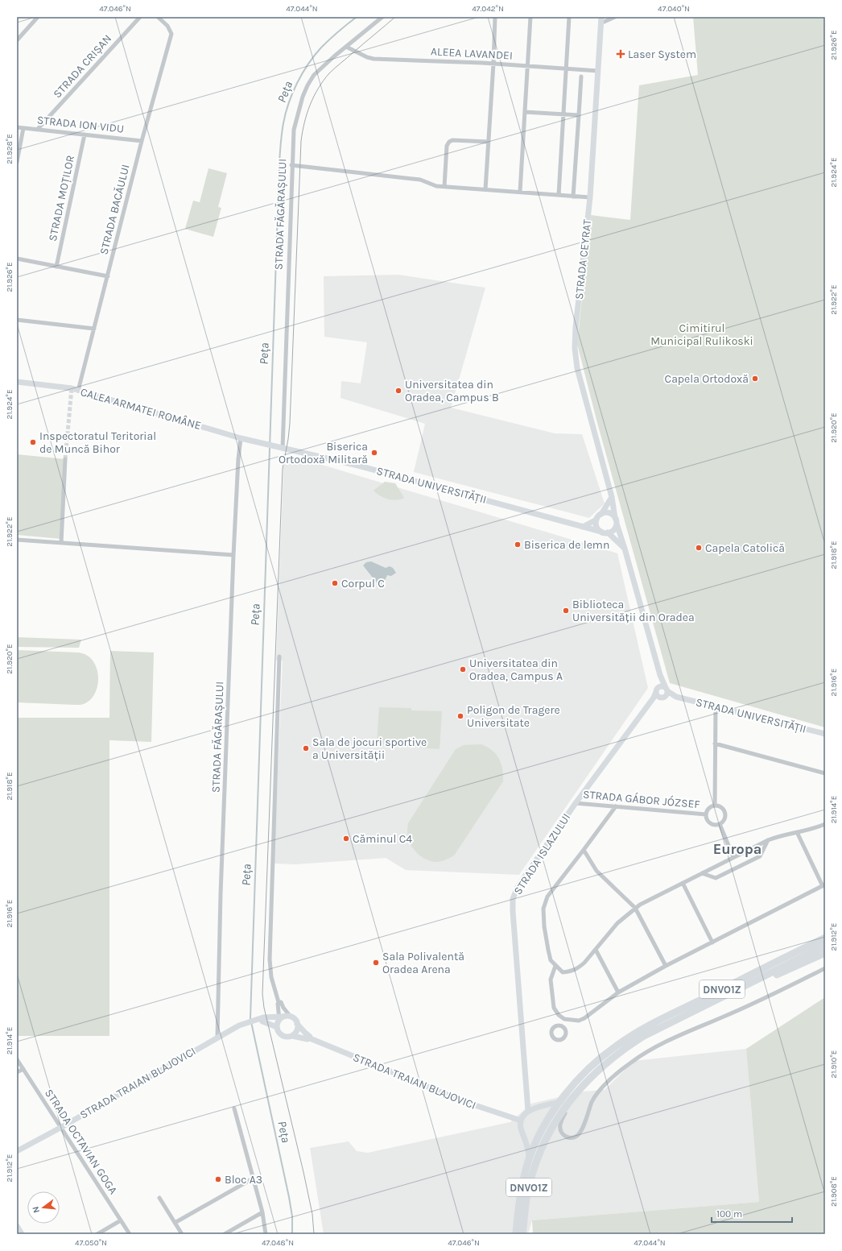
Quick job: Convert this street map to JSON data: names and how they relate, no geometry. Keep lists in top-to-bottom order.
{
  "streets": {
    "highway": ["DNVO1Z"],
    "street": [
      "ALEEA LAVANDEI",
      "STRADA CRIȘAN",
      "STRADA ION VIDU",
      "STRADA MOȚILOR",
      "STRADA BACĂULUI",
      "STRADA FĂGĂRAȘULUI",
      "STRADA CEYRAT",
      "CALEA ARMATEI ROMÂNE",
      "STRADA UNIVERSITĂȚII",
      "STRADA GÁBOR JÓZSEF",
      "STRADA ISLAZULUI",
      "STRADA TRAIAN BLAJOVICI",
      "STRADA OCTAVIAN GOGA"
    ]
  },
  "crossings": [
    ["ALEEA LAVANDEI", "STRADA FĂGĂRAȘULUI"],
    ["ALEEA LAVANDEI", "STRADA CEYRAT"],
    ["STRADA CRIȘAN", "STRADA ION VIDU"],
    ["STRADA ION VIDU", "STRADA MOȚILOR"],
    ["STRADA ION VIDU", "STRADA BACĂULUI"],
    ["STRADA BACĂULUI", "CALEA ARMATEI ROMÂNE"],
    ["STRADA FĂGĂRAȘULUI", "CALEA ARMATEI ROMÂNE"],
    ["STRADA FĂGĂRAȘULUI", "STRADA UNIVERSITĂȚII"],
    ["STRADA FĂGĂRAȘULUI", "STRADA TRAIAN BLAJOVICI"],
    ["STRADA CEYRAT", "STRADA UNIVERSITĂȚII"],
    ["CALEA ARMATEI ROMÂNE", "STRADA UNIVERSITĂȚII"],
    ["STRADA UNIVERSITĂȚII", "STRADA GÁBOR JÓZSEF"],
    ["STRADA UNIVERSITĂȚII", "STRADA ISLAZULUI"],
    ["STRADA GÁBOR JÓZSEF", "STRADA ISLAZULUI"],
    ["STRADA TRAIAN BLAJOVICI", "STRADA OCTAVIAN GOGA"]
  ],
  "districts": ["Europa"],
  "water": ["Peța"],
  "parks": ["Cimitirul Municipal Rulikoski"],
  "places": {
    "health": ["Laser System"],
    "other": [
      "Capela Ortodoxă",
      "Universitatea din Oradea, Campus B",
      "Inspectoratul Teritorial de Muncă Bihor",
      "Biserica Ortodoxă Militară",
      "Biserica de lemn",
      "Capela Catolică",
      "Corpul C",
      "Biblioteca Universității din Oradea",
      "Universitatea din Oradea, Campus A",
      "Poligon de Tragere Universitate",
      "Sala de jocuri sportive a Universității",
      "Căminul C4",
      "Sala Polivalentă Oradea Arena",
      "Bloc A3"
    ]
  },
  "scale_bar": "100 m",
  "north": "left",
  "coordinates": [
    "47.046°N",
    "47.044°N",
    "47.042°N",
    "47.040°N",
    "21.926°E",
    "21.928°E",
    "21.924°E",
    "21.922°E",
    "21.920°E",
    "21.918°E",
    "21.916°E",
    "21.914°E",
    "21.912°E",
    "21.910°E",
    "21.908°E",
    "47.050°N",
    "47.048°N"
  ]
}
